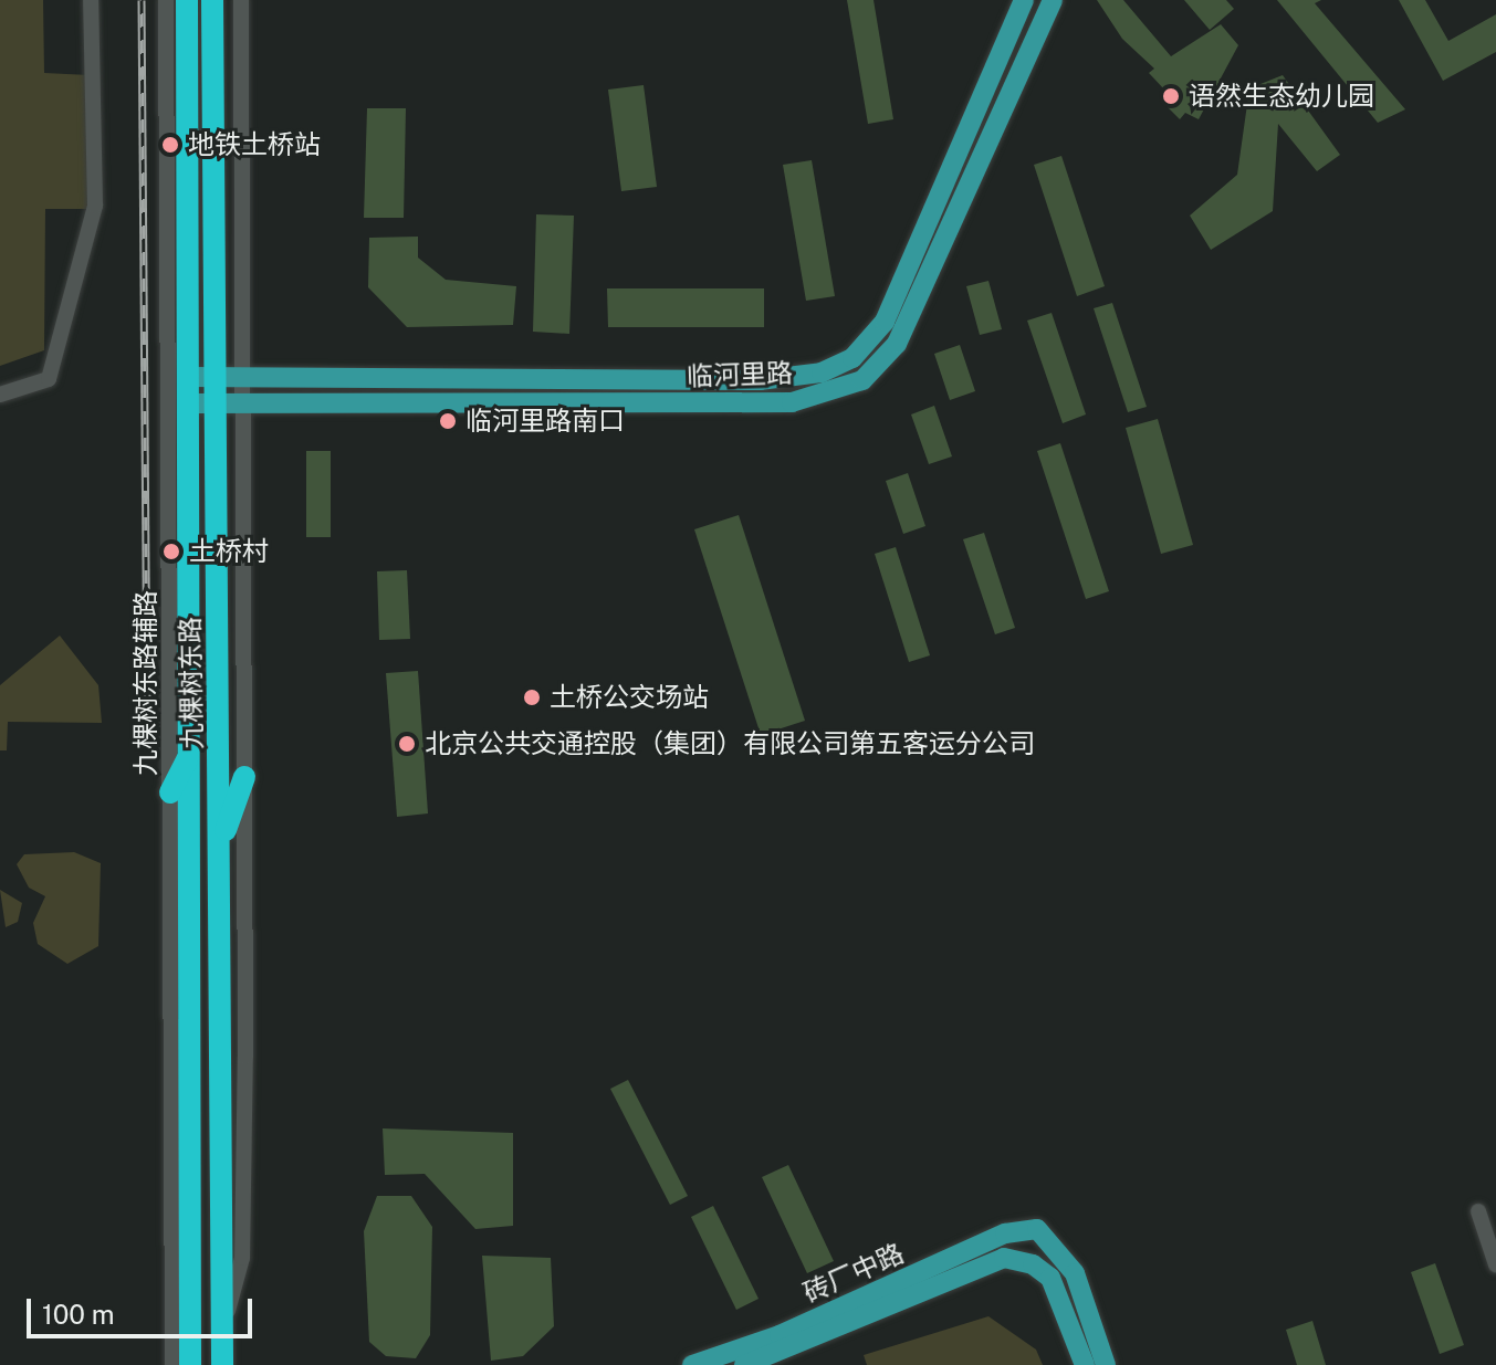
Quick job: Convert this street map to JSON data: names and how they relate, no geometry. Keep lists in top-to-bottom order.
{
  "streets": {
    "highway": ["九棵树东路"],
    "main road": ["临河里路", "砖厂中路"],
    "street": ["九棵树东路辅路"]
  },
  "crossings": [
    ["临河里路", "九棵树东路"]
  ],
  "places": [
    "语然生态幼儿园",
    "地铁土桥站",
    "临河里路南口",
    "土桥村",
    "土桥公交场站",
    "北京公共交通控股（集团）有限公司第五客运分公司"
  ],
  "scale_bar": "100 m"
}
